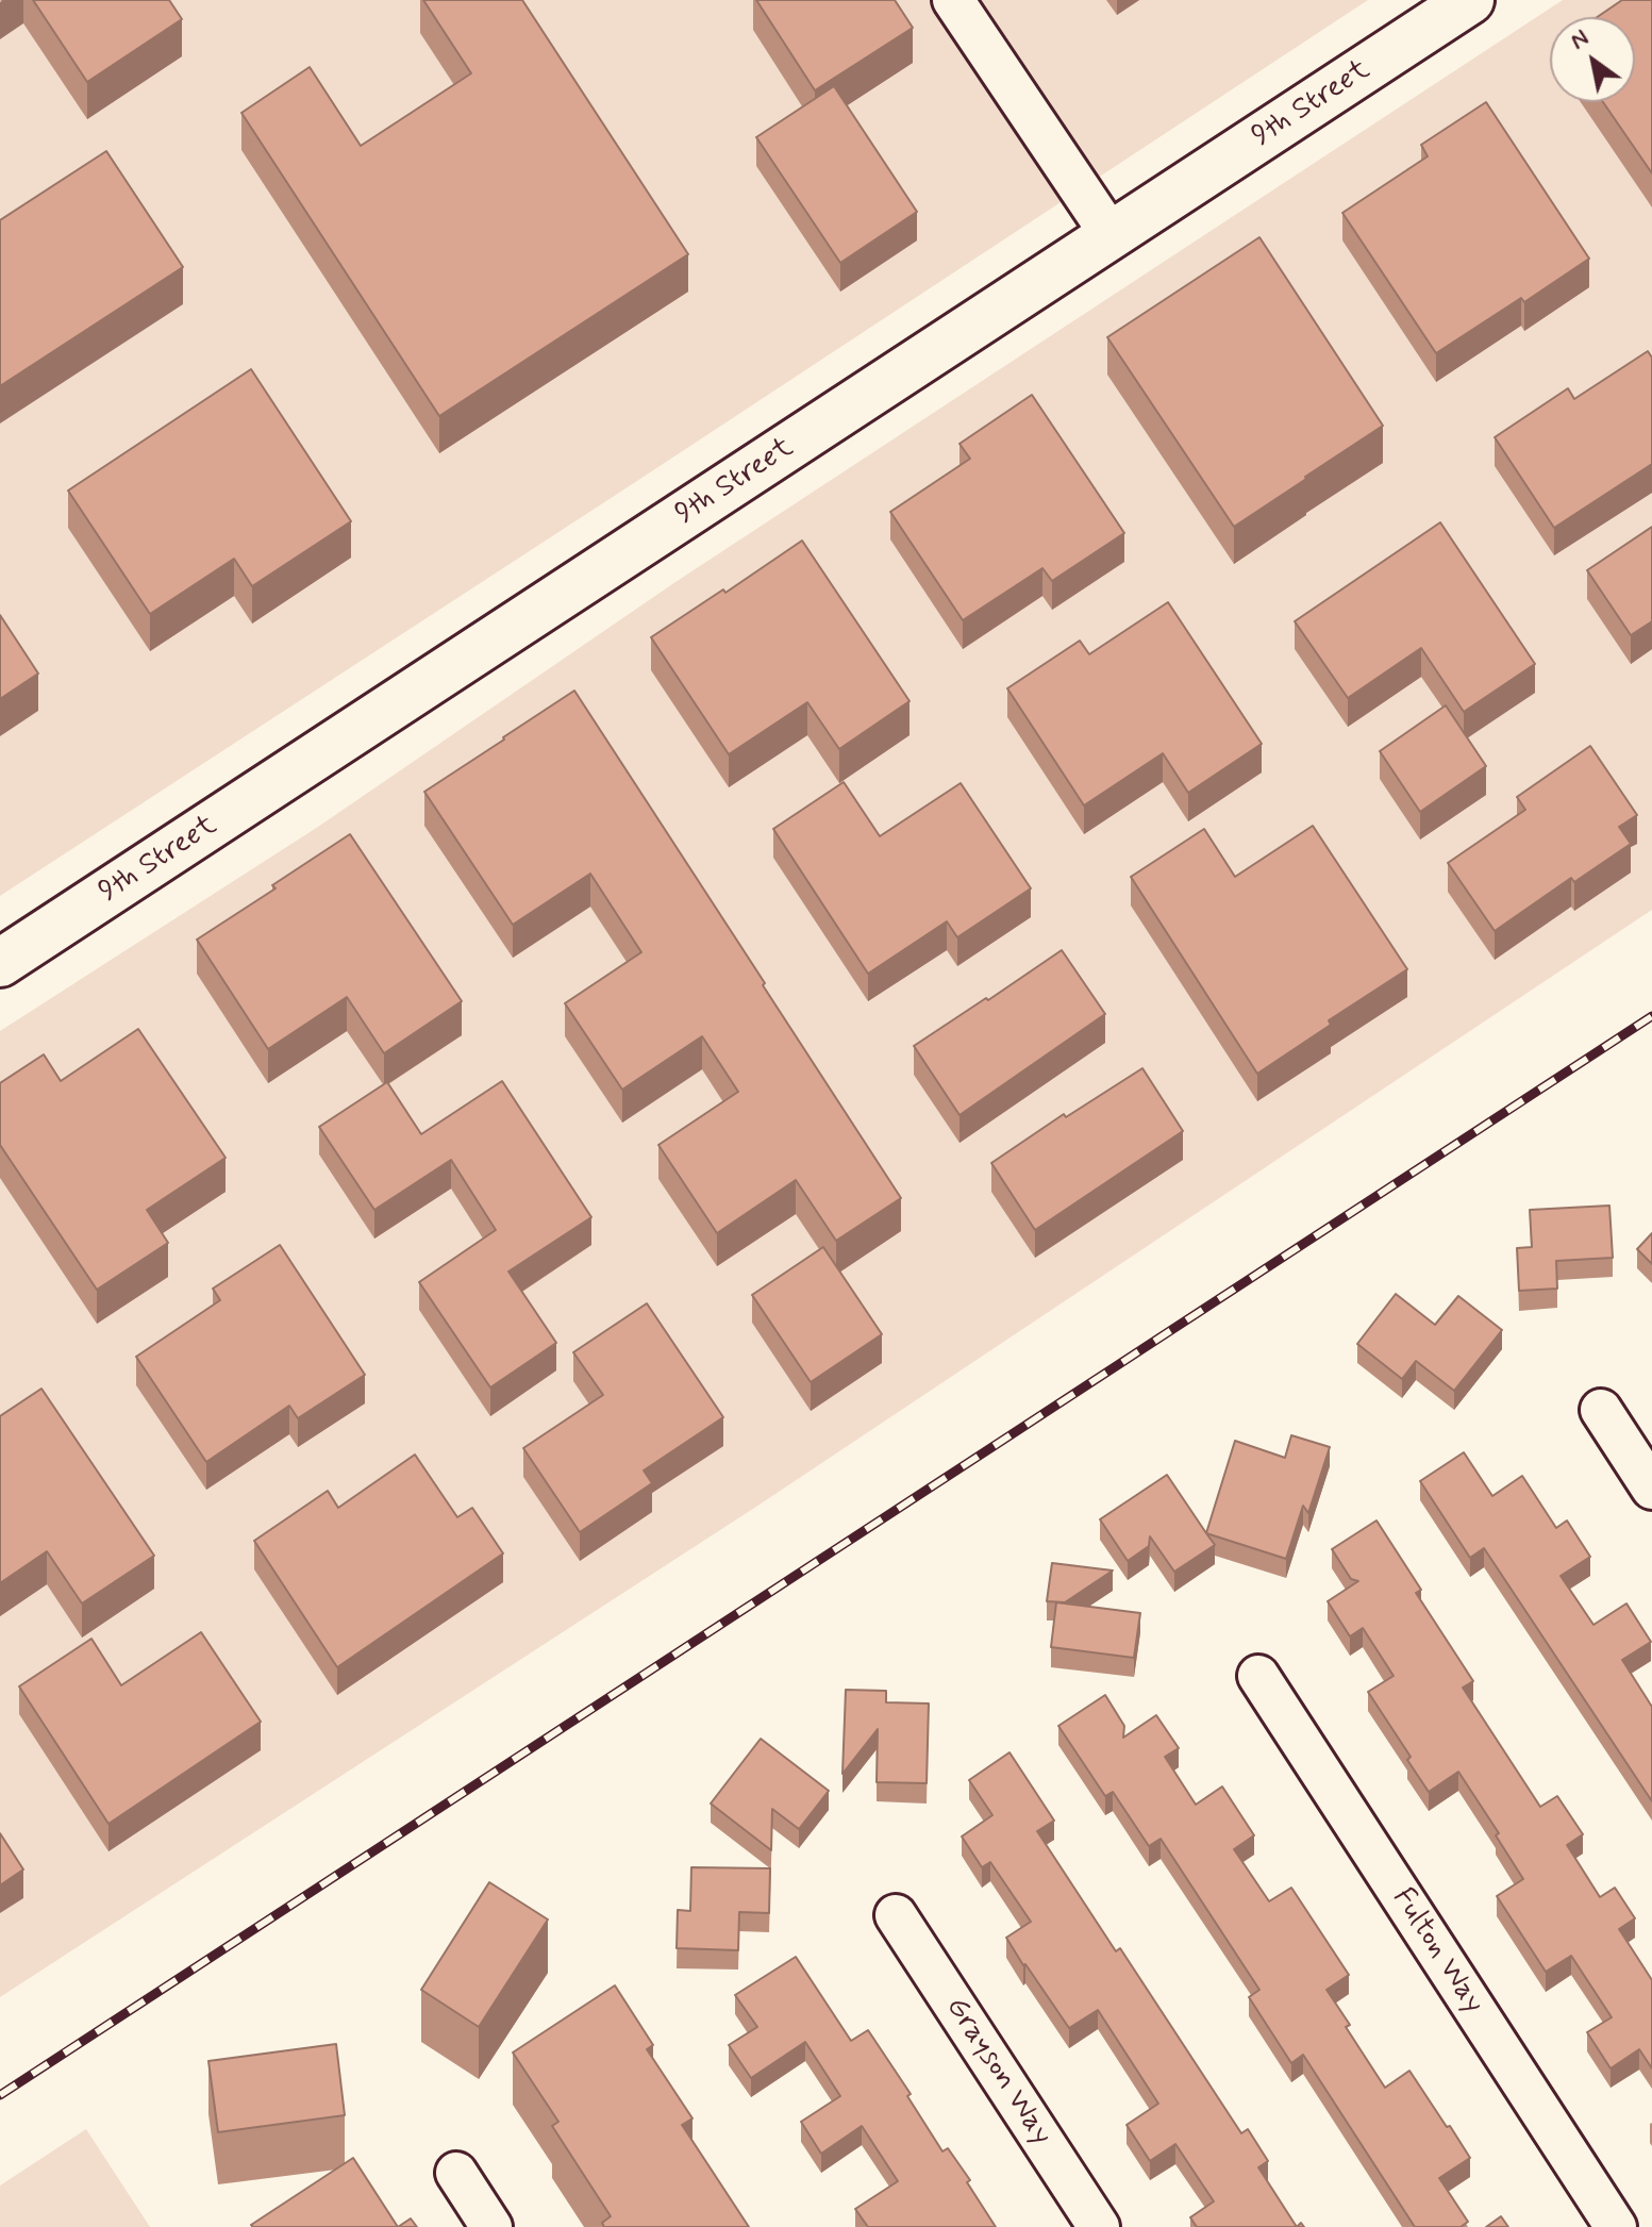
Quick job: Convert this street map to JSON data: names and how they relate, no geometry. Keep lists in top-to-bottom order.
{
  "streets": {
    "street": ["9th Street", "Fulton Way", "Grayson Way"]
  },
  "north": "top left"
}
